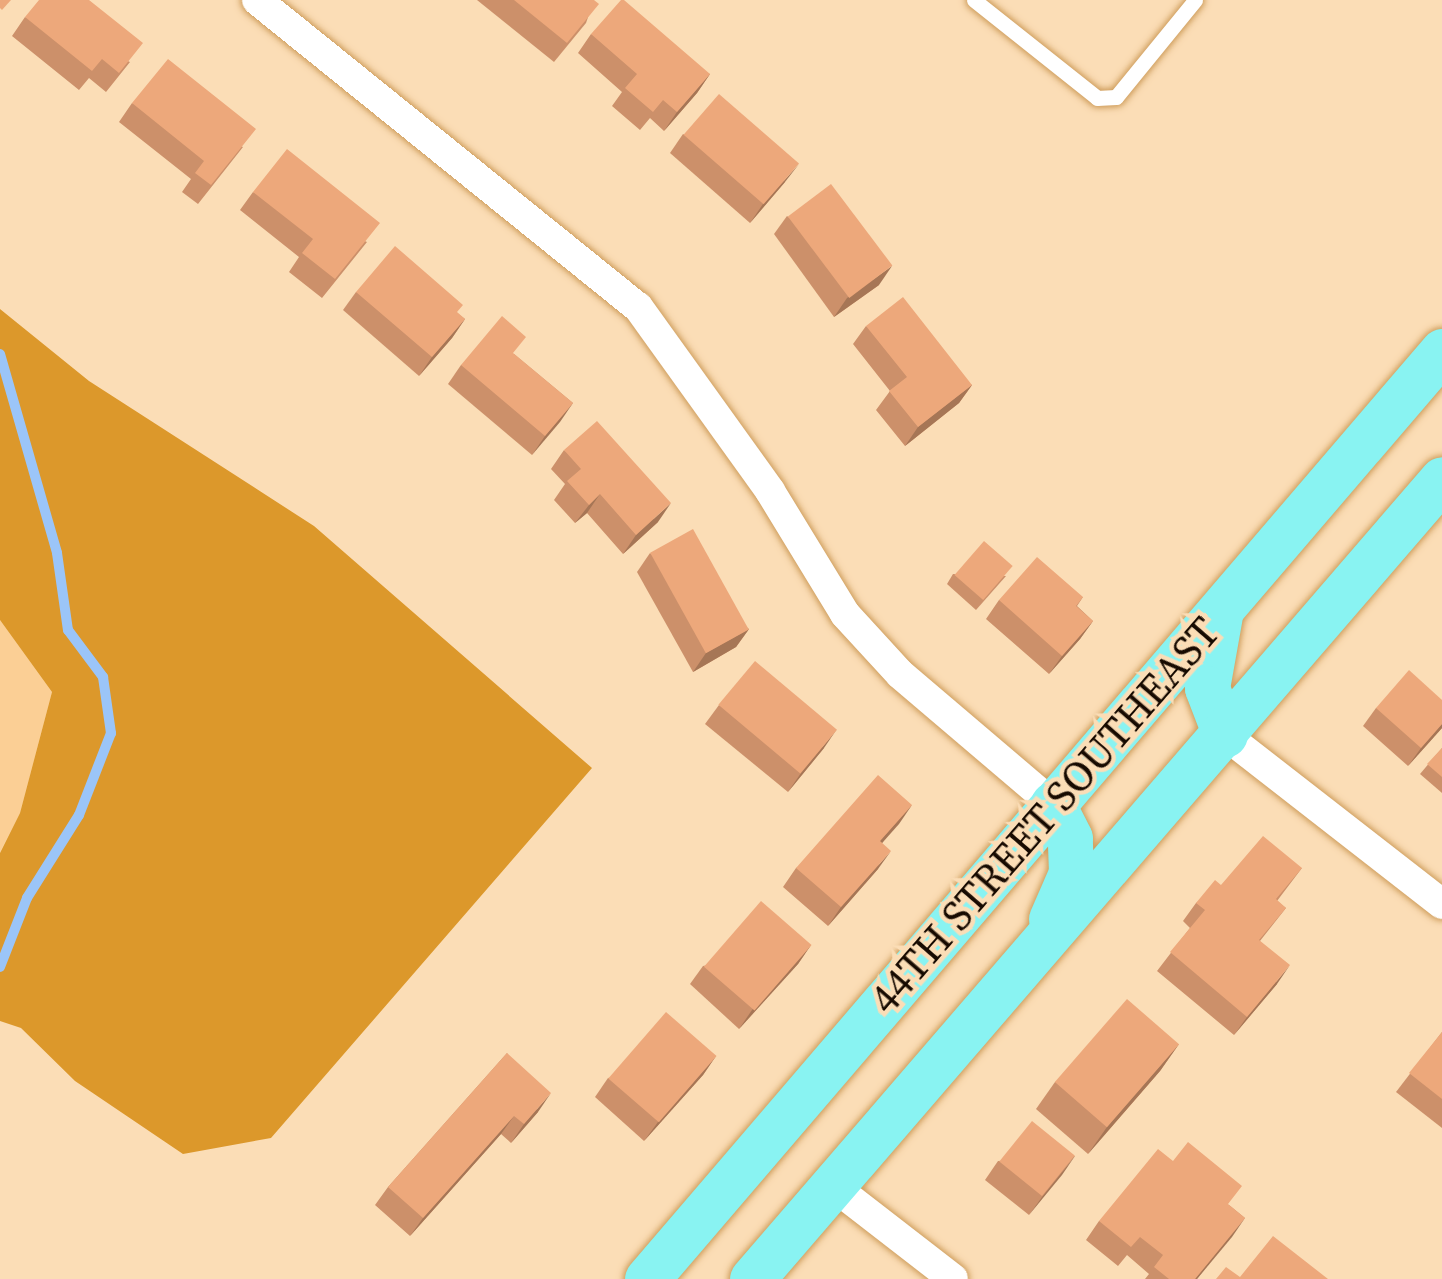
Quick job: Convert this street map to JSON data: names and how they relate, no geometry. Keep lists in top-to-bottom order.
{
  "streets": {
    "main road": ["44TH STREET SOUTHEAST"]
  }
}
